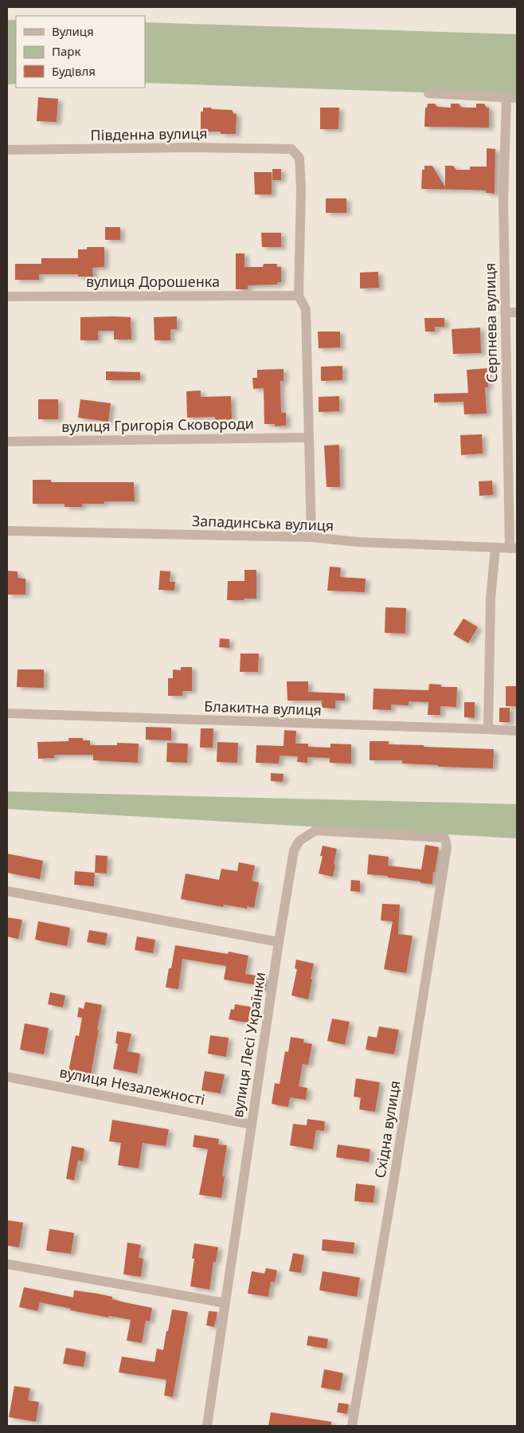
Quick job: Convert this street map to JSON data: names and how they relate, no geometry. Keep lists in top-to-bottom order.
{
  "streets": {
    "street": [
      "Південна вулиця",
      "вулиця Дорошенка",
      "Серпнева вулиця",
      "вулиця Григорія Сковороди",
      "Западинська вулиця",
      "Блакитна вулиця",
      "вулиця Лесі Українки",
      "вулиця Незалежності",
      "Східна вулиця"
    ]
  },
  "crossings": [
    ["Південна вулиця", "вулиця Дорошенка"],
    ["Серпнева вулиця", "Западинська вулиця"],
    ["вулиця Лесі Українки", "вулиця Незалежності"],
    ["вулиця Лесі Українки", "Східна вулиця"]
  ],
  "legend": ["Вулиця", "Парк", "Будівля"]
}
